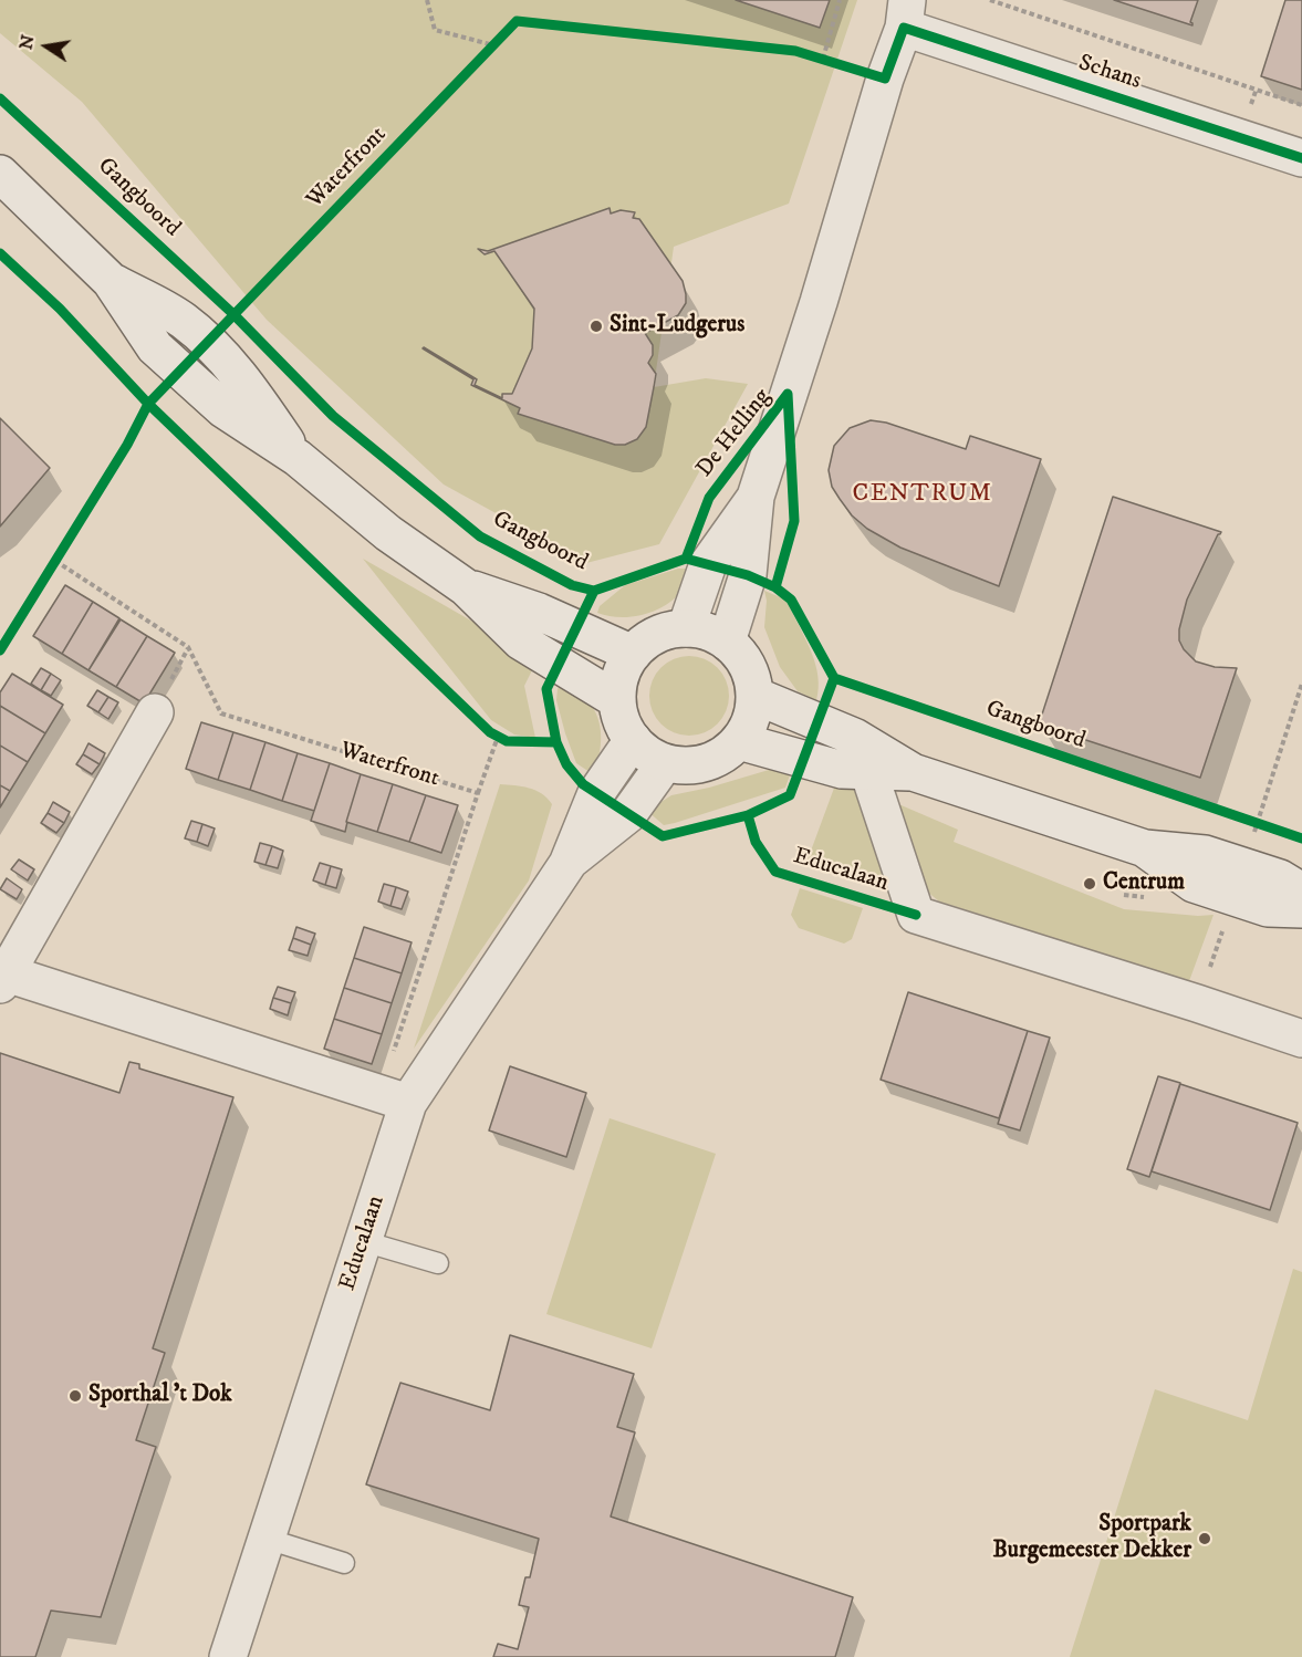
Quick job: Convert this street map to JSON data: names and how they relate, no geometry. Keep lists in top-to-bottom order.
{
  "streets": {
    "street": ["Schans", "De Helling", "Educalaan"],
    "cycle path": ["Waterfront", "Gangboord"]
  },
  "crossings": [
    ["Schans", "De Helling"],
    ["De Helling", "Educalaan"]
  ],
  "districts": ["CENTRUM"],
  "places": [
    "Sint-Ludgerus",
    "Centrum",
    "Sporthal 't Dok",
    "Sportpark Burgemeester Dekker"
  ],
  "north": "left"
}
